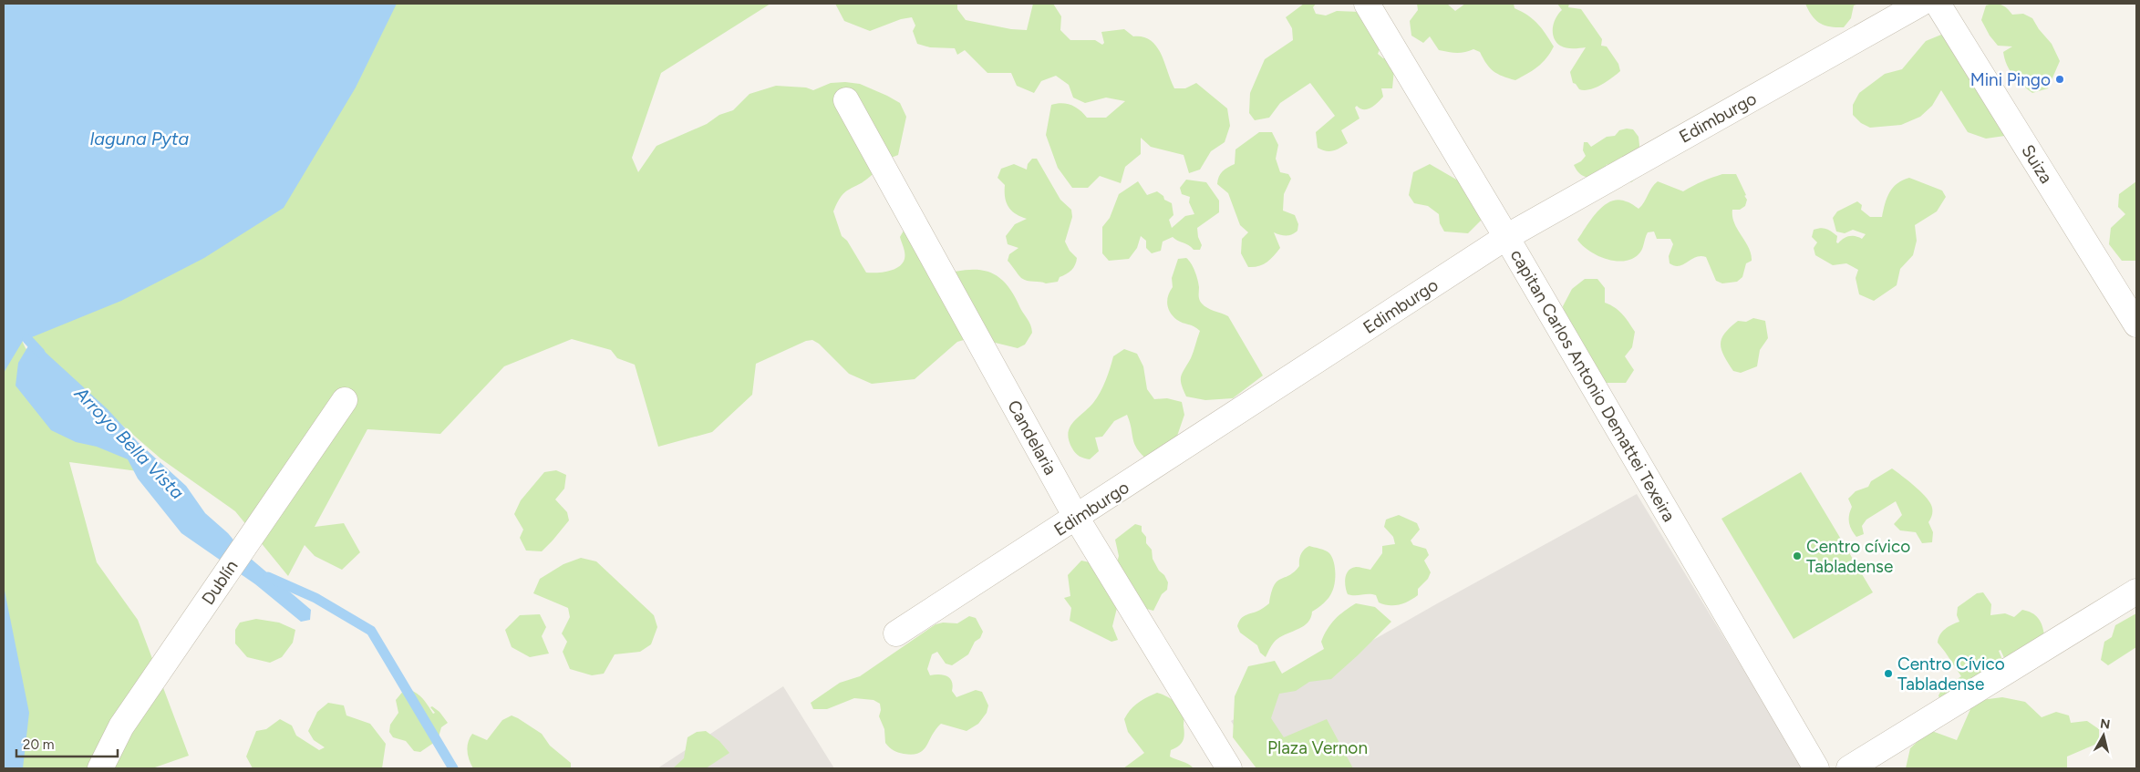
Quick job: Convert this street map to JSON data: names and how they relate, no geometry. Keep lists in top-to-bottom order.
{
  "streets": {
    "street": [
      "Edimburgo",
      "Suiza",
      "capitan Carlos Antonio Demattei Texeira",
      "Candelaria",
      "Dublín"
    ]
  },
  "crossings": [
    ["Edimburgo", "capitan Carlos Antonio Demattei Texeira"],
    ["Edimburgo", "Candelaria"]
  ],
  "water": ["laguna Pyta", "Arroyo Bella Vista"],
  "parks": ["Plaza Vernon"],
  "places": ["Mini Pingo", "Centro cívico Tabladense", "Centro Cívico Tabladense"],
  "scale_bar": "20 m",
  "north": "top"
}
